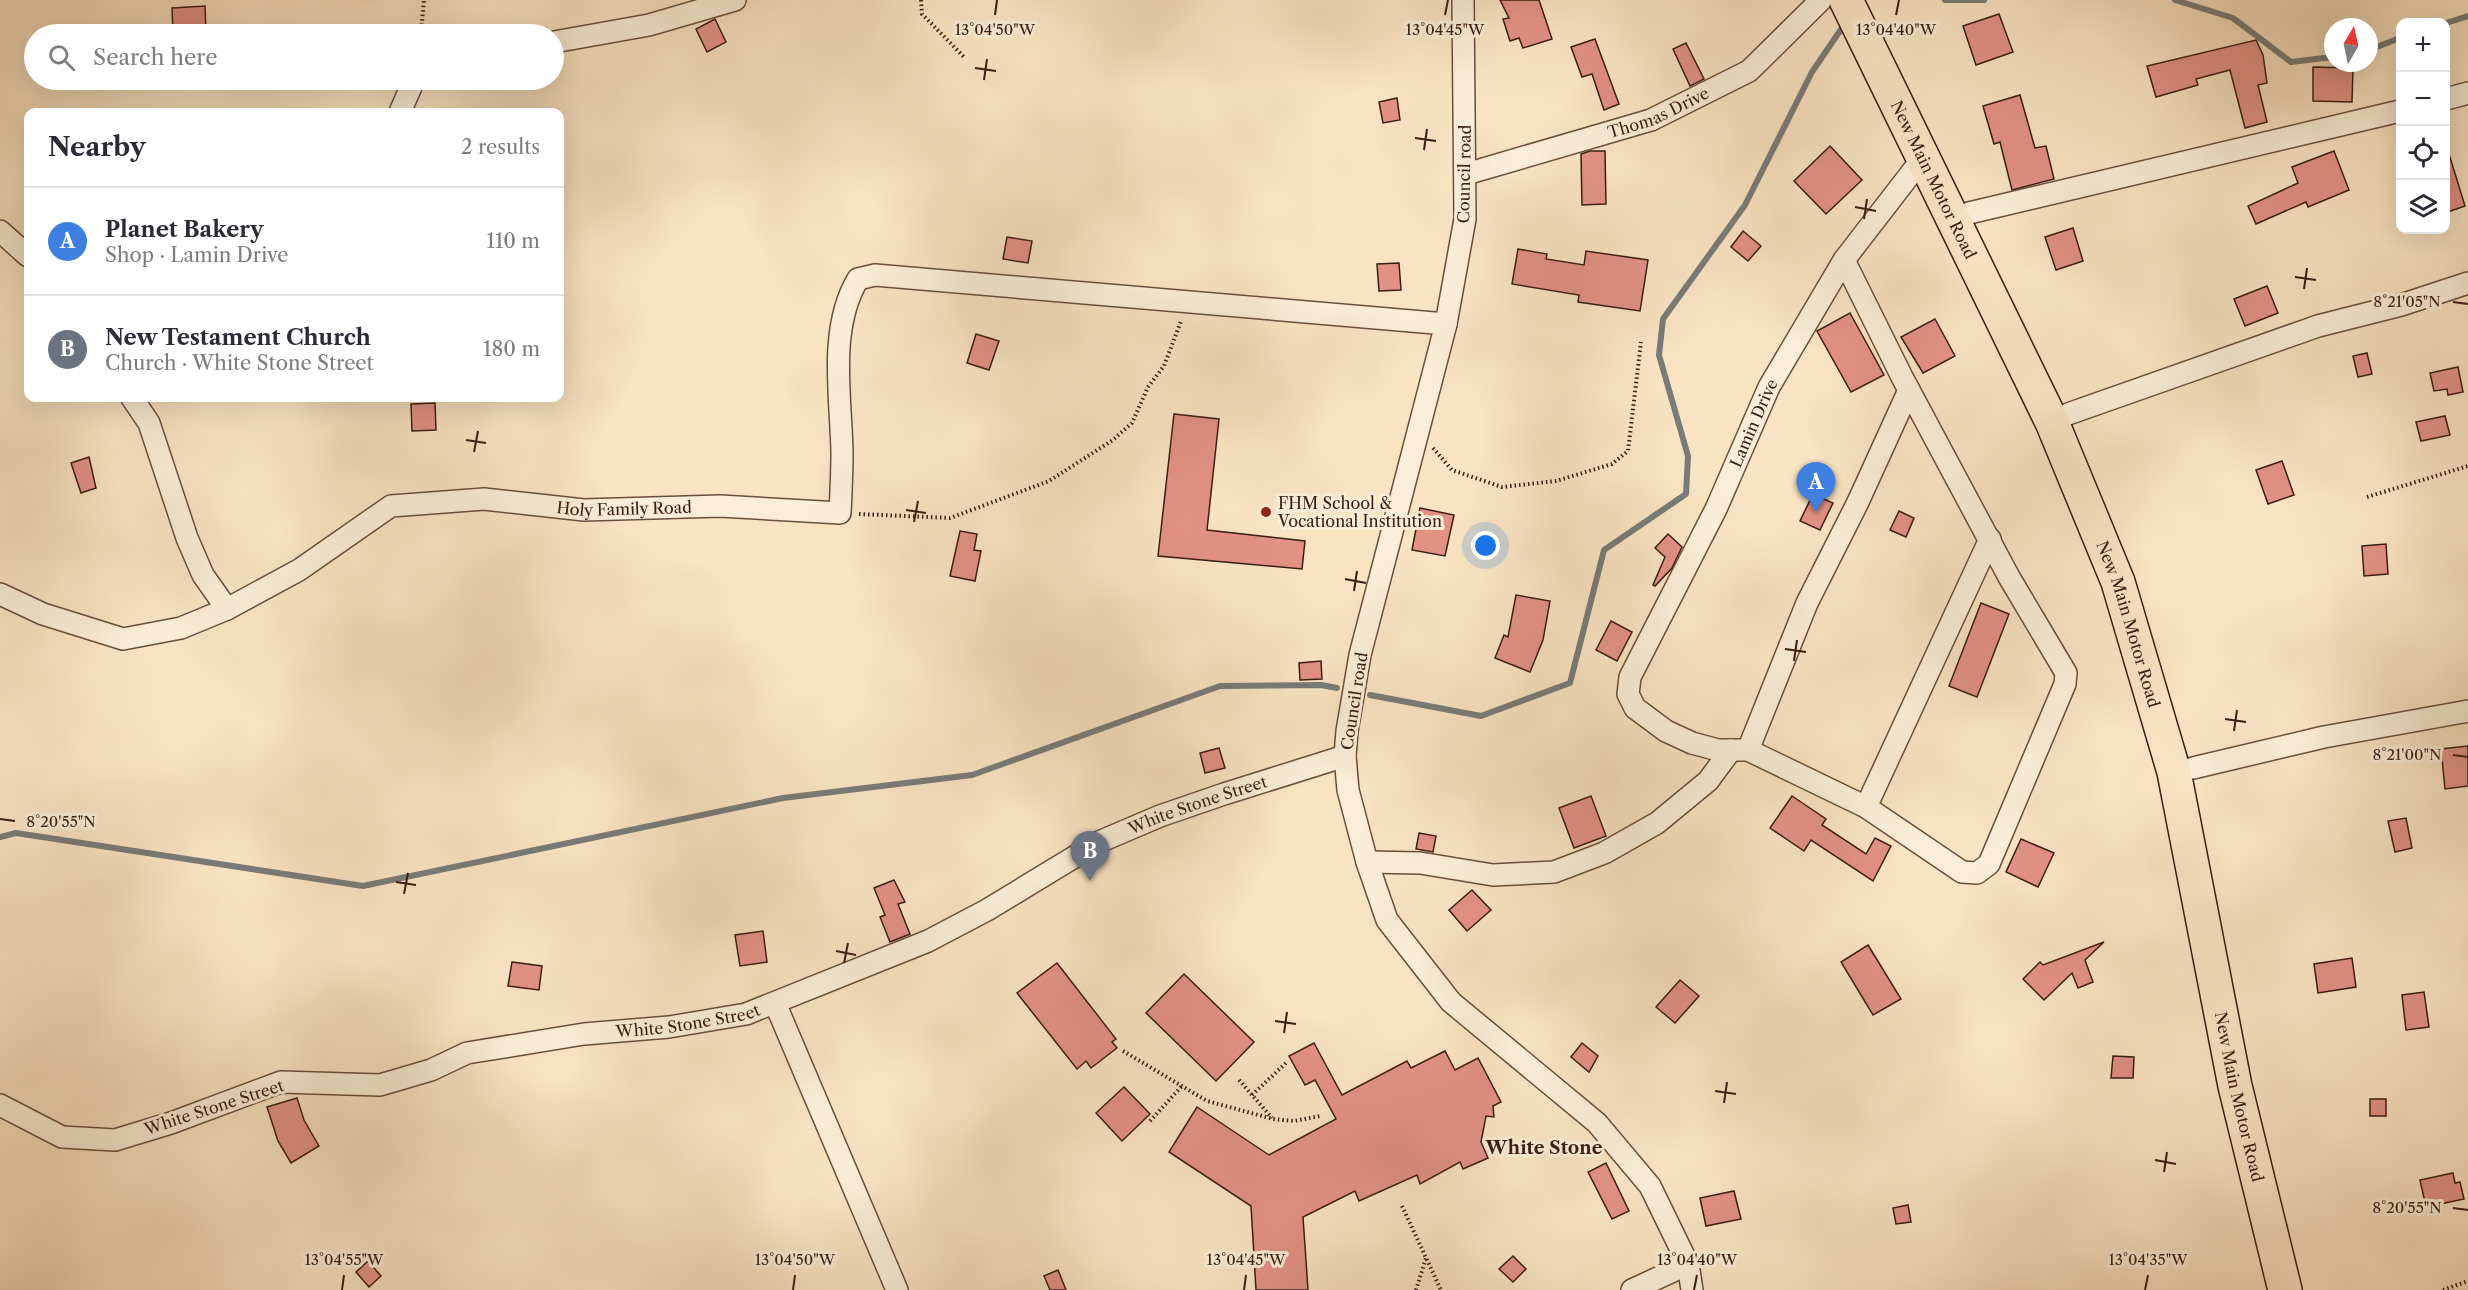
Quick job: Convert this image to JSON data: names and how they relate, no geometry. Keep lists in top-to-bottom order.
{
  "streets": {
    "highway": ["New Main Motor Road"],
    "street": [
      "Thomas Drive",
      "Council road",
      "Lamin Drive",
      "Holy Family Road",
      "White Stone Street"
    ]
  },
  "crossings": [
    ["Thomas Drive", "Council road"],
    ["Council road", "White Stone Street"],
    ["New Main Motor Road", "Lamin Drive"]
  ],
  "districts": ["White Stone"],
  "places": ["FHM School & Vocational Institution"],
  "north": "top",
  "page": {
    "map_buttons": ["+", "−"],
    "search": "Search here",
    "heading": ["Nearby", "2 results"],
    "list": [
      {
        "mark": "A",
        "name": "Planet Bakery",
        "note": "Shop · Lamin Drive",
        "value": "110 m"
      },
      {
        "mark": "B",
        "name": "New Testament Church",
        "note": "Church · White Stone Street",
        "value": "180 m"
      }
    ],
    "pins": ["A", "B"]
  },
  "coordinates": [
    "13°04'50\"W",
    "13°04'45\"W",
    "13°04'40\"W",
    "8°21'05\"N",
    "8°21'00\"N",
    "8°20'55\"N",
    "13°04'55\"W",
    "13°04'35\"W"
  ]
}
